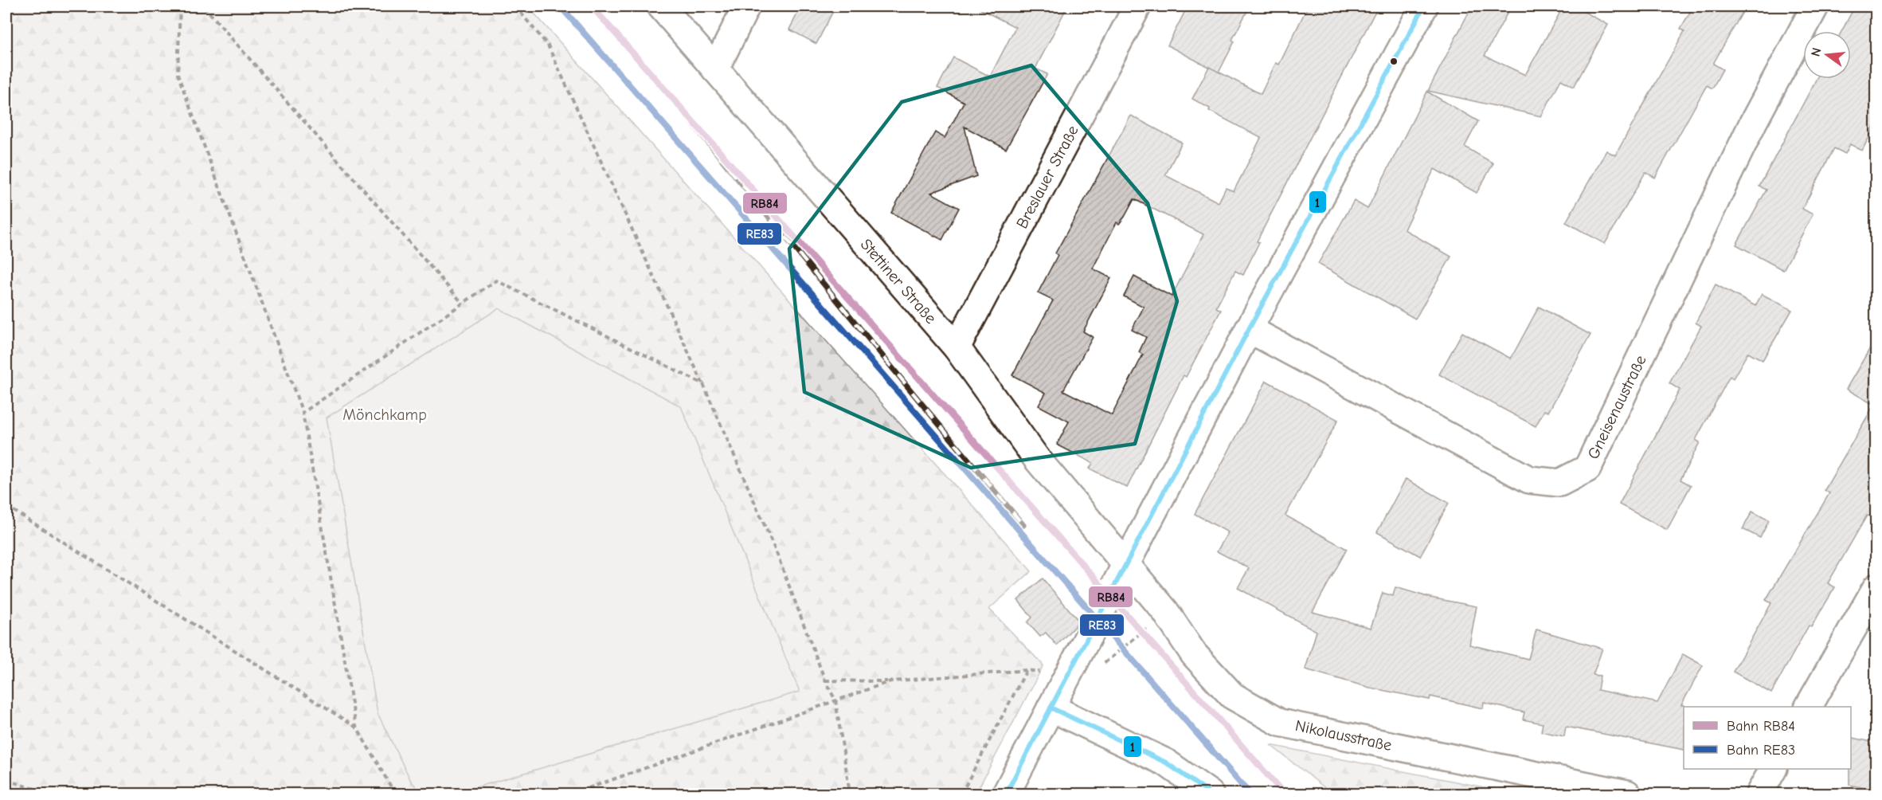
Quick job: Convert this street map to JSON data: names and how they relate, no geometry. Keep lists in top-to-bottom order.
{
  "streets": {
    "street": [
      "Breslauer Straße",
      "Stettiner Straße",
      "Gneisenaustraße",
      "Nikolausstraße"
    ]
  },
  "crossings": [
    ["Breslauer Straße", "Stettiner Straße"],
    ["Stettiner Straße", "Nikolausstraße"]
  ],
  "parks": ["Mönchkamp"],
  "lines": ["rail line RB84", "transit line 1", "rail line RE83"],
  "legend": ["Bahn RB84", "Bahn RE83"],
  "north": "left"
}
